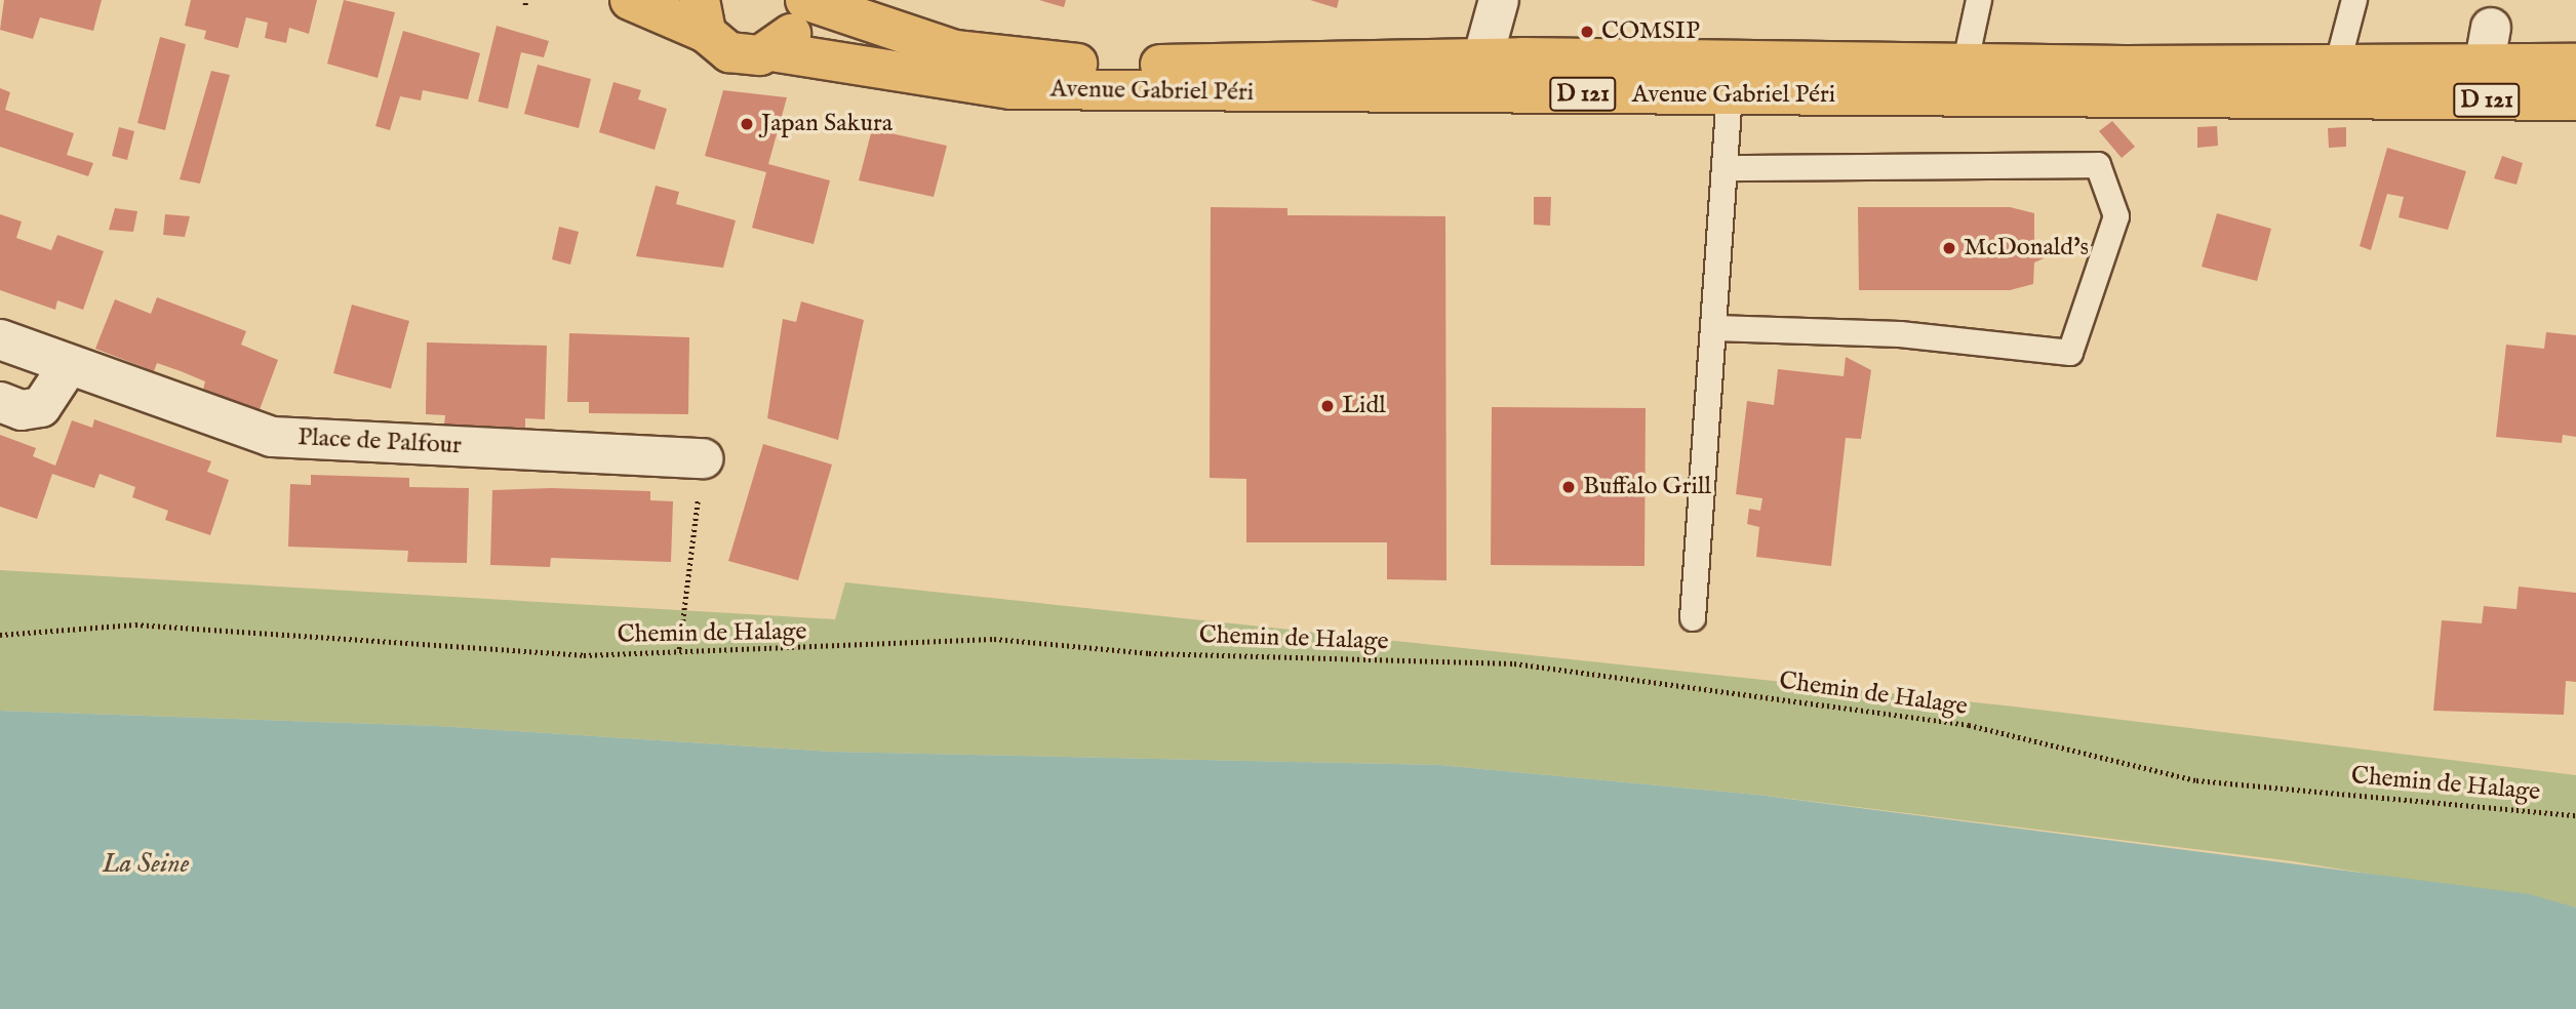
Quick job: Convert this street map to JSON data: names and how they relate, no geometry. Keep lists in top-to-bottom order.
{
  "streets": {
    "main road": ["Avenue Gabriel Péri", "D 121"],
    "street": ["Place de Palfour"],
    "path": ["Chemin de Halage"]
  },
  "crossings": [
    ["Avenue Gabriel Péri", "D 121"]
  ],
  "water": ["La Seine"],
  "places": [
    "COMSIP",
    "Japan Sakura",
    "McDonald's",
    "Lidl",
    "Buffalo Grill"
  ]
}
